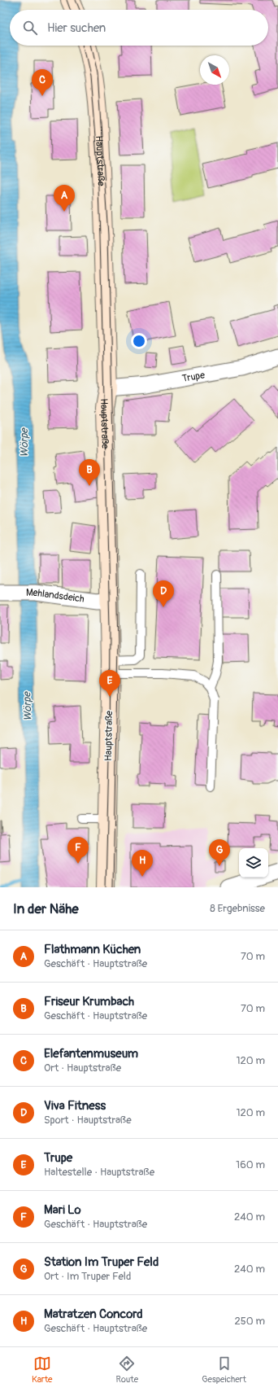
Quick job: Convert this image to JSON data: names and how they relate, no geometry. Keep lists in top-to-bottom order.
{
  "streets": {
    "street": ["Hauptstraße", "Trupe", "Mehlandsdeich"]
  },
  "crossings": [
    ["Hauptstraße", "Trupe"],
    ["Hauptstraße", "Mehlandsdeich"]
  ],
  "water": ["Wörpe"],
  "north": "bottom right",
  "page": {
    "search": "Hier suchen",
    "pins": [
      "C",
      "A",
      "B",
      "D",
      "E",
      "F",
      "G",
      "H"
    ],
    "heading": ["In der Nähe", "8 Ergebnisse"],
    "list": [
      {
        "mark": "A",
        "name": "Flathmann Küchen",
        "note": "Geschäft · Hauptstraße",
        "value": "70 m"
      },
      {
        "mark": "B",
        "name": "Friseur Krumbach",
        "note": "Geschäft · Hauptstraße",
        "value": "70 m"
      },
      {
        "mark": "C",
        "name": "Elefantenmuseum",
        "note": "Ort · Hauptstraße",
        "value": "120 m"
      },
      {
        "mark": "D",
        "name": "Viva Fitness",
        "note": "Sport · Hauptstraße",
        "value": "120 m"
      },
      {
        "mark": "E",
        "name": "Trupe",
        "note": "Haltestelle · Hauptstraße",
        "value": "160 m"
      },
      {
        "mark": "F",
        "name": "Mari Lo",
        "note": "Geschäft · Hauptstraße",
        "value": "240 m"
      },
      {
        "mark": "G",
        "name": "Station Im Truper Feld",
        "note": "Ort · Im Truper Feld",
        "value": "240 m"
      },
      {
        "mark": "H",
        "name": "Matratzen Concord",
        "note": "Geschäft · Hauptstraße",
        "value": "250 m"
      }
    ],
    "nav": ["Karte", "Route", "Gespeichert"]
  }
}
